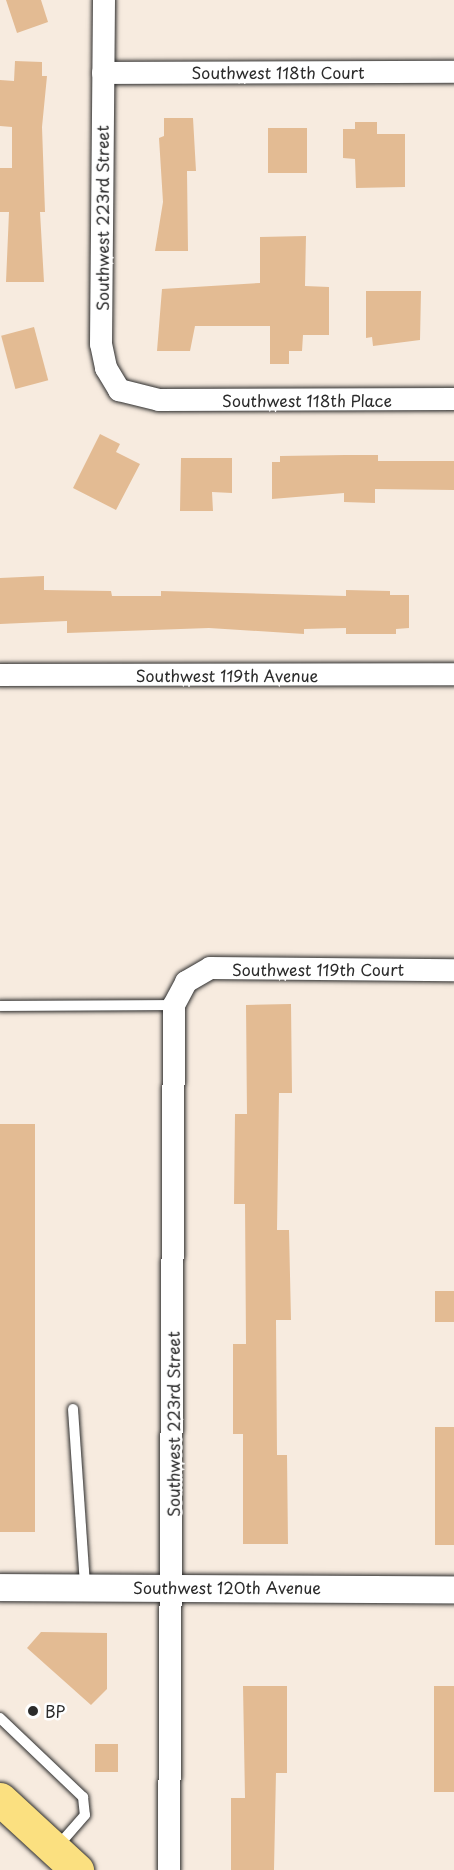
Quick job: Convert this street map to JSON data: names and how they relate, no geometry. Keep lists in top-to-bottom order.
{
  "streets": {
    "street": [
      "Southwest 118th Court",
      "Southwest 223rd Street",
      "Southwest 118th Place",
      "Southwest 119th Avenue",
      "Southwest 119th Court",
      "Southwest 120th Avenue"
    ]
  },
  "crossings": [
    ["Southwest 118th Court", "Southwest 223rd Street"],
    ["Southwest 223rd Street", "Southwest 118th Place"],
    ["Southwest 223rd Street", "Southwest 119th Court"],
    ["Southwest 223rd Street", "Southwest 120th Avenue"]
  ],
  "places": ["BP"]
}
